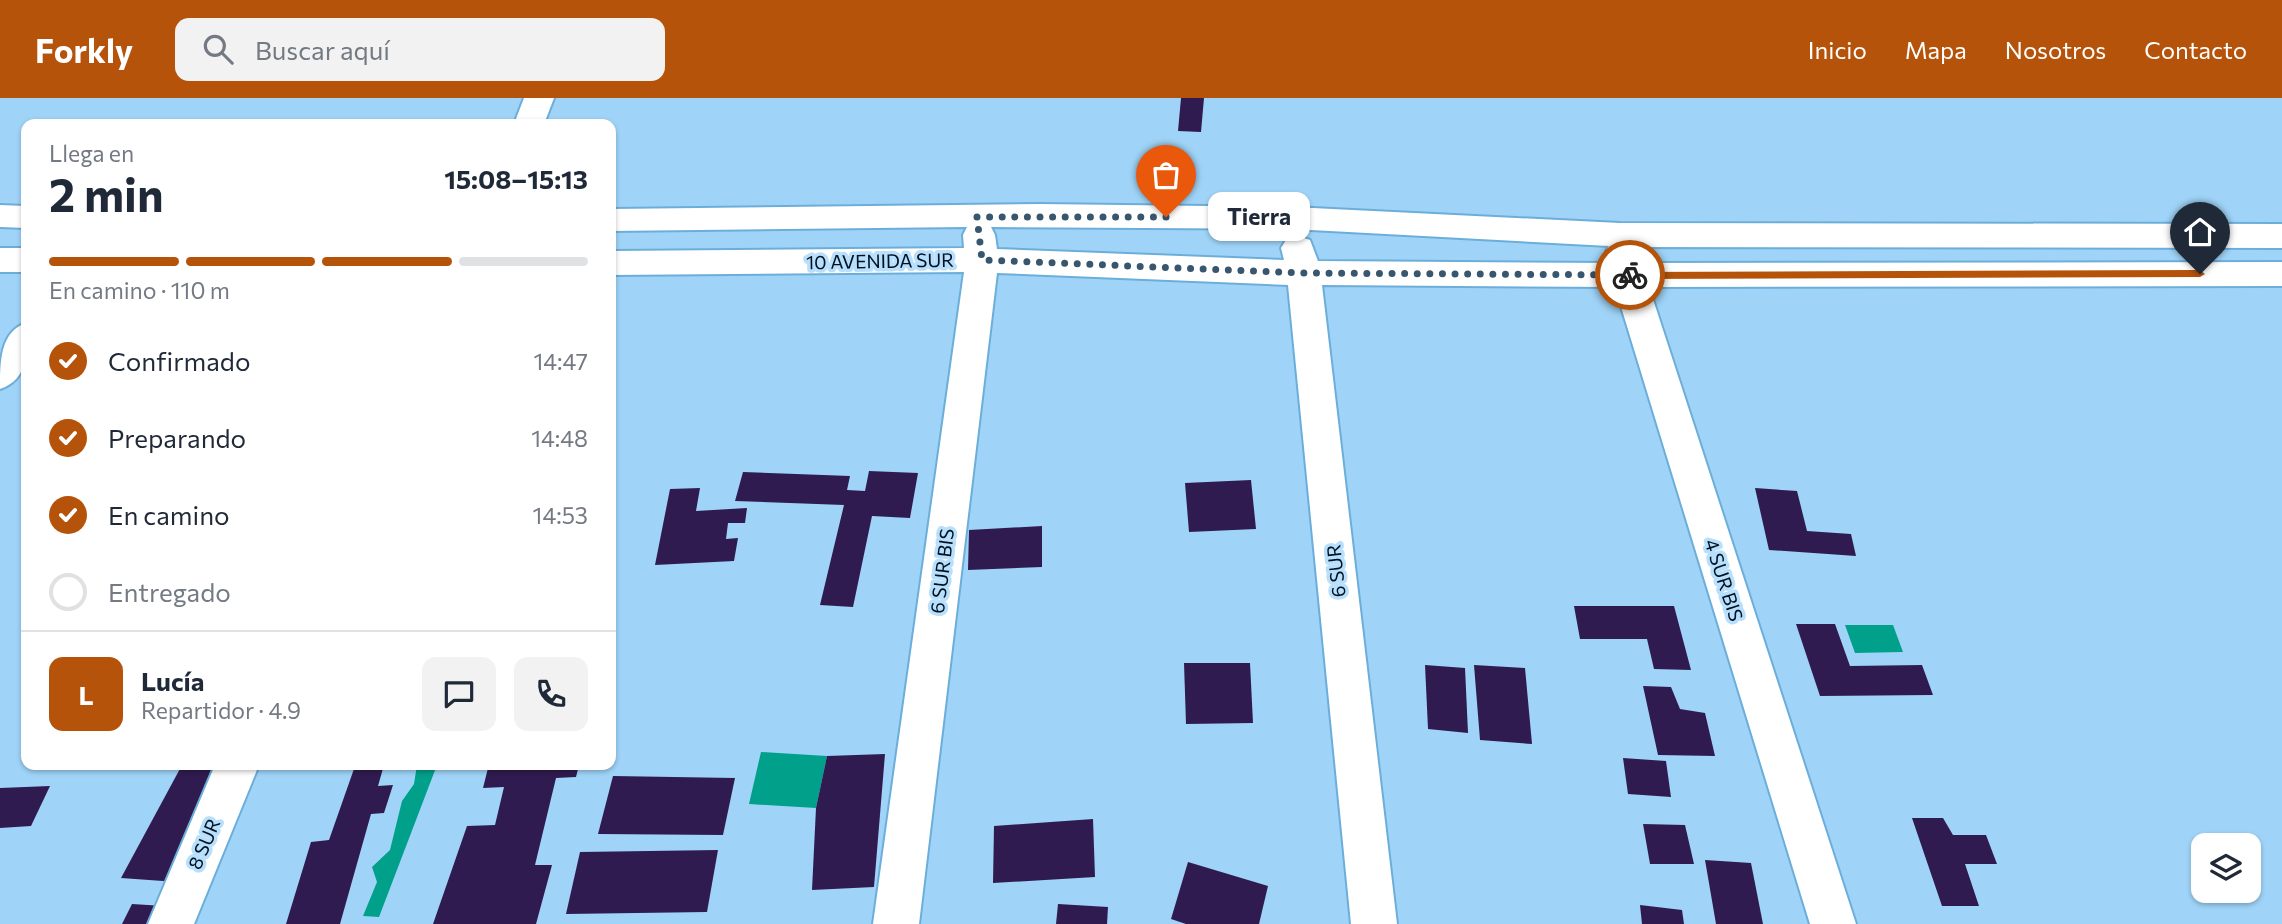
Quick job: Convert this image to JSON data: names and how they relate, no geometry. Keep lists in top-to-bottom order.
{
  "streets": {
    "street": [
      "10 AVENIDA SUR",
      "6 SUR BIS",
      "6 SUR",
      "4 SUR BIS",
      "8 SUR"
    ]
  },
  "crossings": [
    ["10 AVENIDA SUR", "6 SUR BIS"],
    ["10 AVENIDA SUR", "6 SUR"],
    ["10 AVENIDA SUR", "4 SUR BIS"]
  ],
  "places": ["Tierra"],
  "page": {
    "header": "Forkly",
    "search": "Buscar aquí",
    "nav": [
      "Inicio",
      "Mapa",
      "Nosotros",
      "Contacto"
    ],
    "heading": ["2 min", "Llega en", "15:08–15:13"],
    "panel": ["Lucía", "Repartidor · 4.9"],
    "bubble": "Tierra",
    "bar": "En camino · 110 m",
    "list": [
      ["Confirmado", "14:47"],
      ["Preparando", "14:48"],
      ["En camino", "14:53"],
      "Entregado"
    ],
    "round": "L"
  }
}
